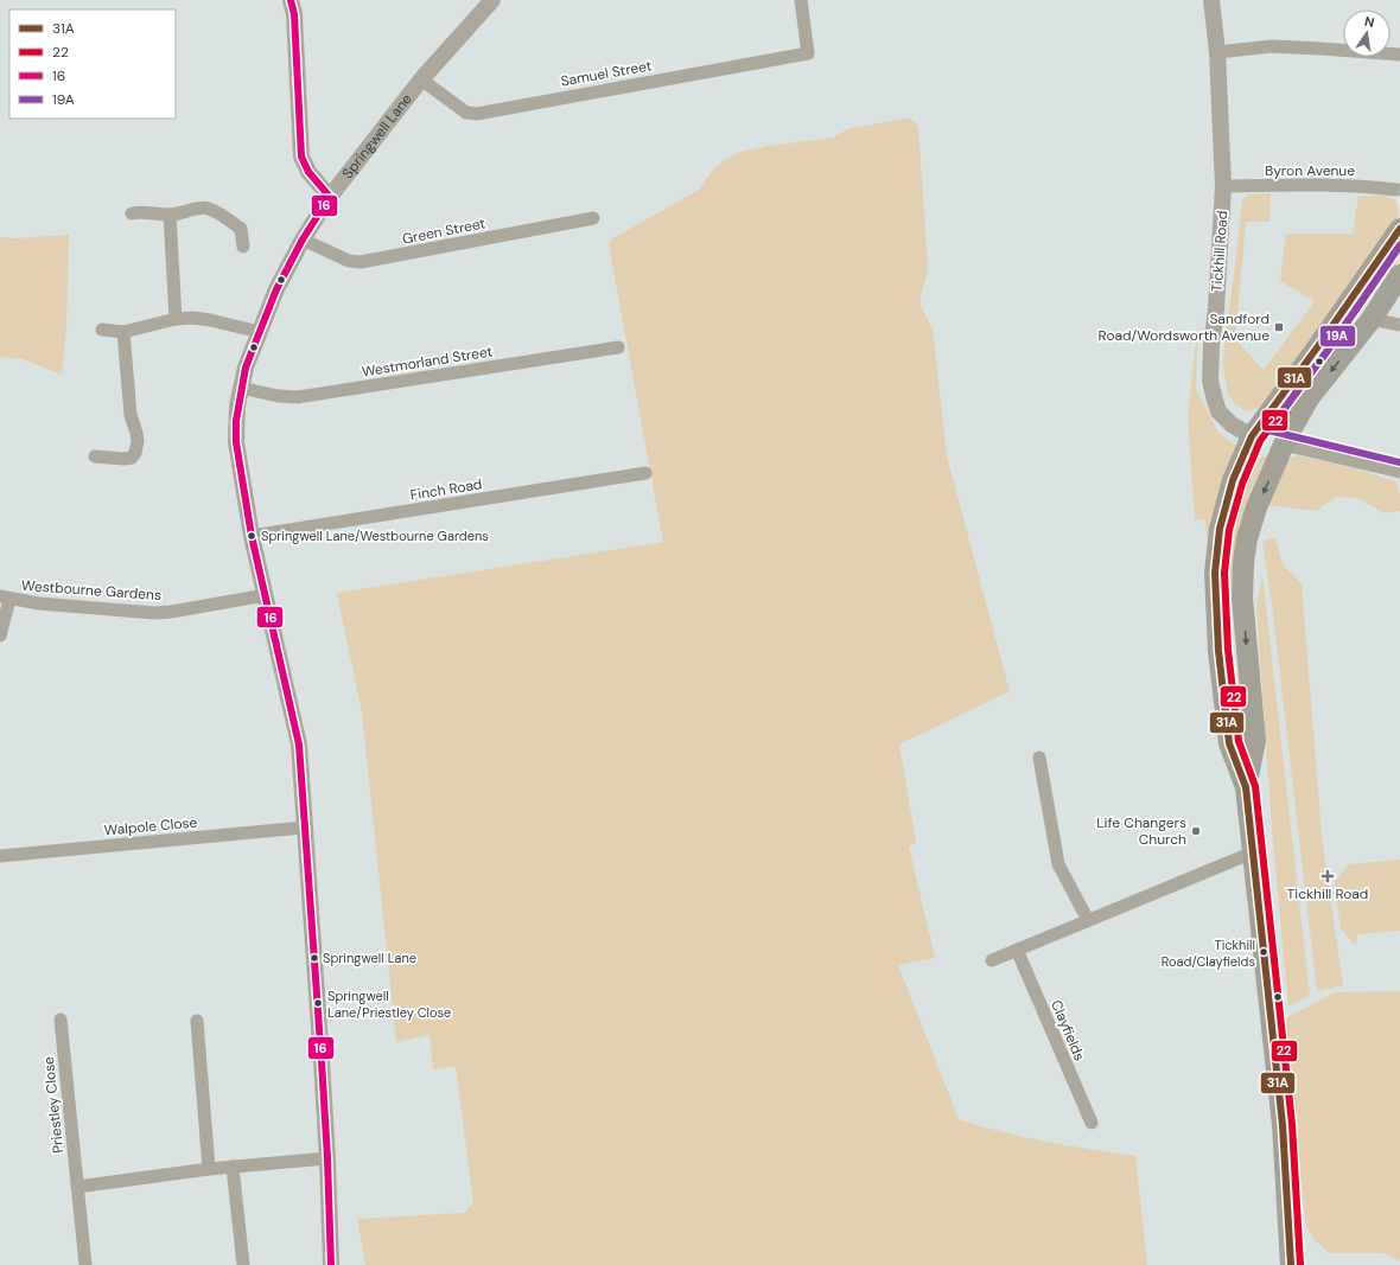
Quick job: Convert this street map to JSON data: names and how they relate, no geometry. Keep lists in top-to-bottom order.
{
  "streets": {
    "street": [
      "Samuel Street",
      "Springwell Lane",
      "Byron Avenue",
      "Green Street",
      "Tickhill Road",
      "Westmorland Street",
      "Finch Road",
      "Westbourne Gardens",
      "Walpole Close",
      "Clayfields",
      "Priestley Close"
    ]
  },
  "crossings": [
    ["Samuel Street", "Springwell Lane"],
    ["Springwell Lane", "Green Street"],
    ["Springwell Lane", "Westmorland Street"],
    ["Springwell Lane", "Finch Road"],
    ["Springwell Lane", "Westbourne Gardens"],
    ["Springwell Lane", "Walpole Close"],
    ["Byron Avenue", "Tickhill Road"]
  ],
  "places": {
    "transit": ["Sandford Road/Wordsworth Avenue"],
    "other": [
      "Springwell Lane/Westbourne Gardens",
      "Life Changers Church",
      "Tickhill Road/Clayfields",
      "Springwell Lane",
      "Springwell Lane/Priestley Close"
    ],
    "health": ["Tickhill Road"]
  },
  "lines": [
    "transit line 16",
    "transit line 31A",
    "transit line 22",
    "transit line 19A"
  ],
  "legend": [
    "31A",
    "22",
    "16",
    "19A"
  ],
  "north": "top"
}
